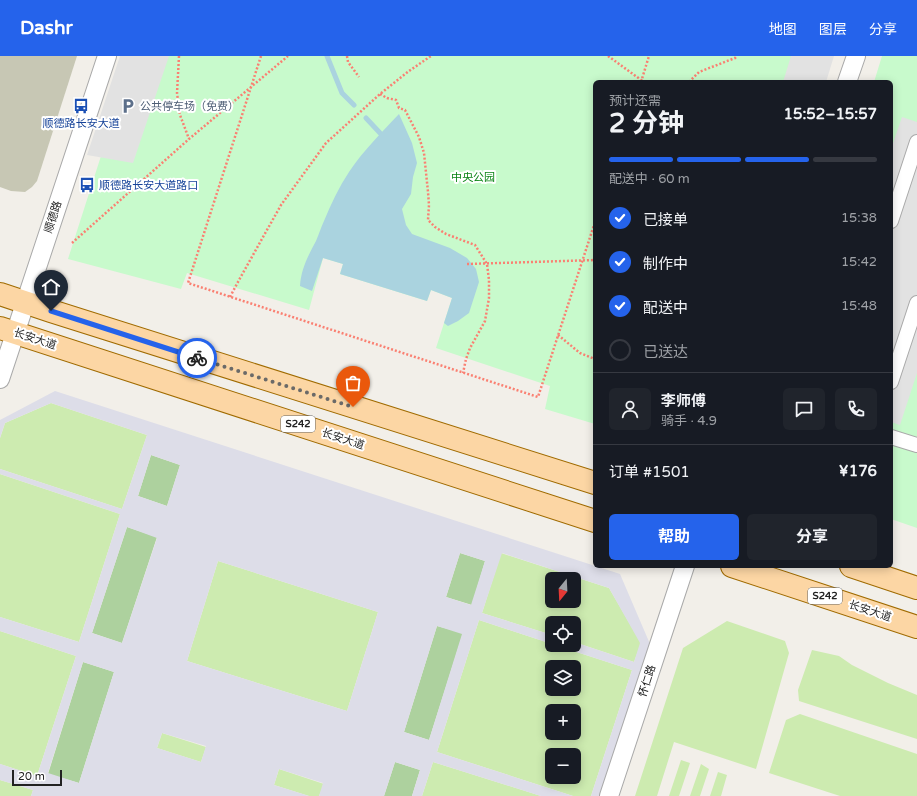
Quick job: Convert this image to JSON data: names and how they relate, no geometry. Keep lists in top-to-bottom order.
{
  "streets": {
    "main road": ["长安大道", "S242"],
    "street": ["顺德路", "怀仁路"]
  },
  "crossings": [
    ["顺德路", "长安大道"]
  ],
  "parks": ["中央公园"],
  "places": {
    "bus stop": ["顺德路长安大道", "顺德路长安大道路口"],
    "parking": ["公共停车场（免费）"]
  },
  "scale_bar": "20 m",
  "north": "bottom",
  "page": {
    "header": "Dashr",
    "nav": ["地图", "图层", "分享"],
    "heading": ["2 分钟", "预计还需", "15:52–15:57"],
    "panel": [
      "李师傅",
      "骑手 · 4.9",
      "订单 #1501",
      "¥176"
    ],
    "bar": "配送中 · 60 m",
    "list": [
      ["已接单", "15:38"],
      ["制作中", "15:42"],
      ["配送中", "15:48"],
      "已送达"
    ],
    "buttons": ["帮助", "分享"],
    "map_buttons": ["+", "−"],
    "scale": "20 m"
  }
}
